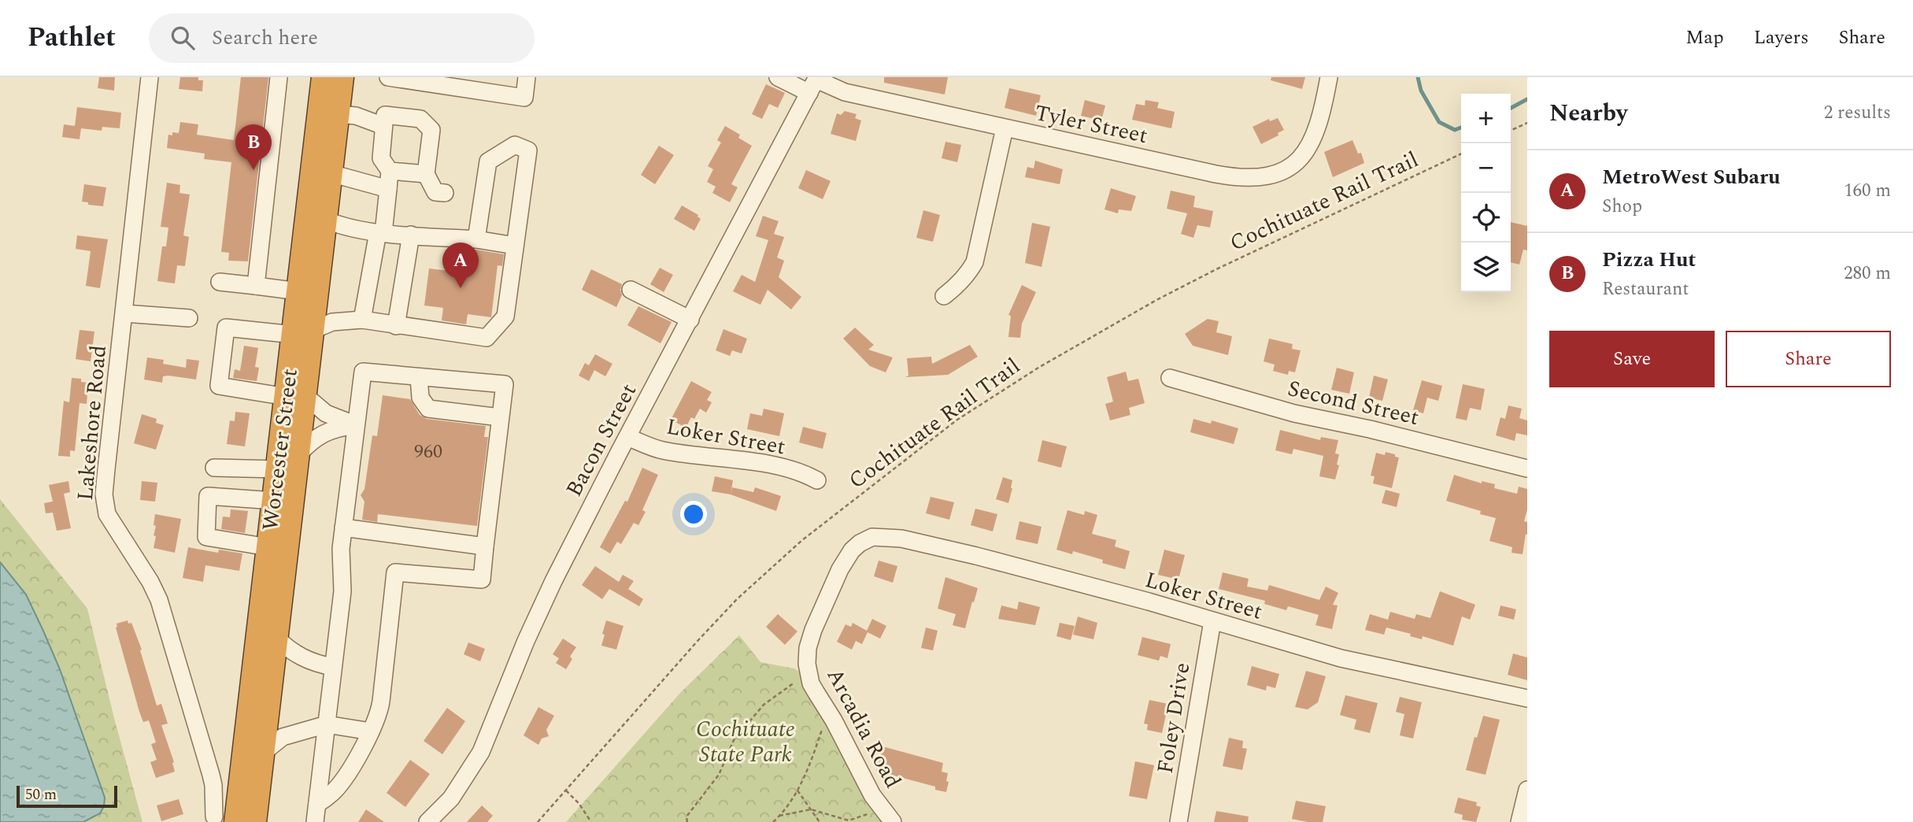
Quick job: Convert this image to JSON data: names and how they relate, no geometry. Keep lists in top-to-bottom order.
{
  "streets": {
    "highway": ["Worcester Street"],
    "street": [
      "Tyler Street",
      "Second Street",
      "Lakeshore Road",
      "Loker Street",
      "Bacon Street",
      "Foley Drive",
      "Arcadia Road"
    ],
    "path": ["Cochituate Rail Trail"]
  },
  "crossings": [
    ["Tyler Street", "Bacon Street"],
    ["Lakeshore Road", "Worcester Street"],
    ["Loker Street", "Bacon Street"],
    ["Loker Street", "Foley Drive"],
    ["Loker Street", "Arcadia Road"]
  ],
  "parks": ["Cochituate State Park"],
  "house_numbers": ["960"],
  "scale_bar": "50 m",
  "page": {
    "header": "Pathlet",
    "search": "Search here",
    "nav": ["Map", "Layers", "Share"],
    "heading": ["Nearby", "2 results"],
    "map_buttons": ["+", "−"],
    "pins": ["B", "A"],
    "list": [
      {
        "mark": "A",
        "name": "MetroWest Subaru",
        "note": "Shop",
        "value": "160 m"
      },
      {
        "mark": "B",
        "name": "Pizza Hut",
        "note": "Restaurant",
        "value": "280 m"
      }
    ],
    "buttons": ["Save", "Share"],
    "scale": "50 m"
  }
}
